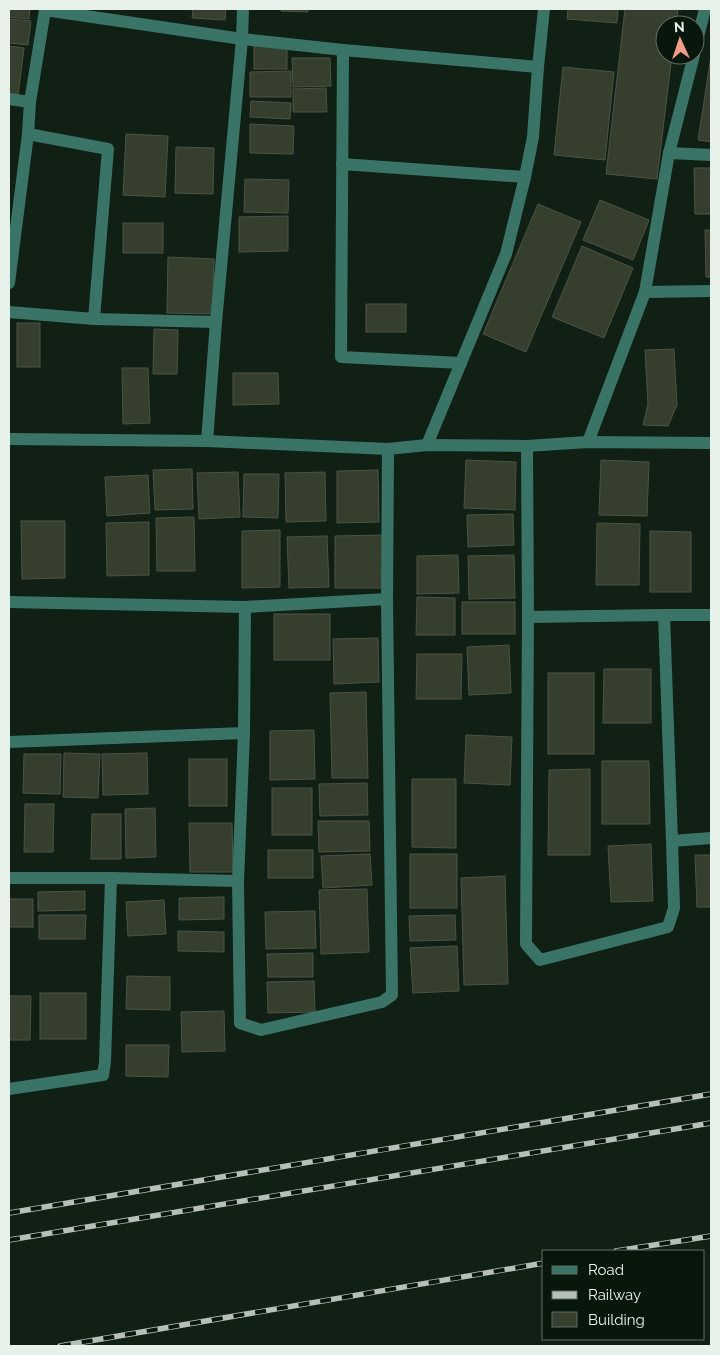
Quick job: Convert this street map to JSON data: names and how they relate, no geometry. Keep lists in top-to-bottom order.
{
  "legend": ["Road", "Railway", "Building"],
  "north": "top"
}
